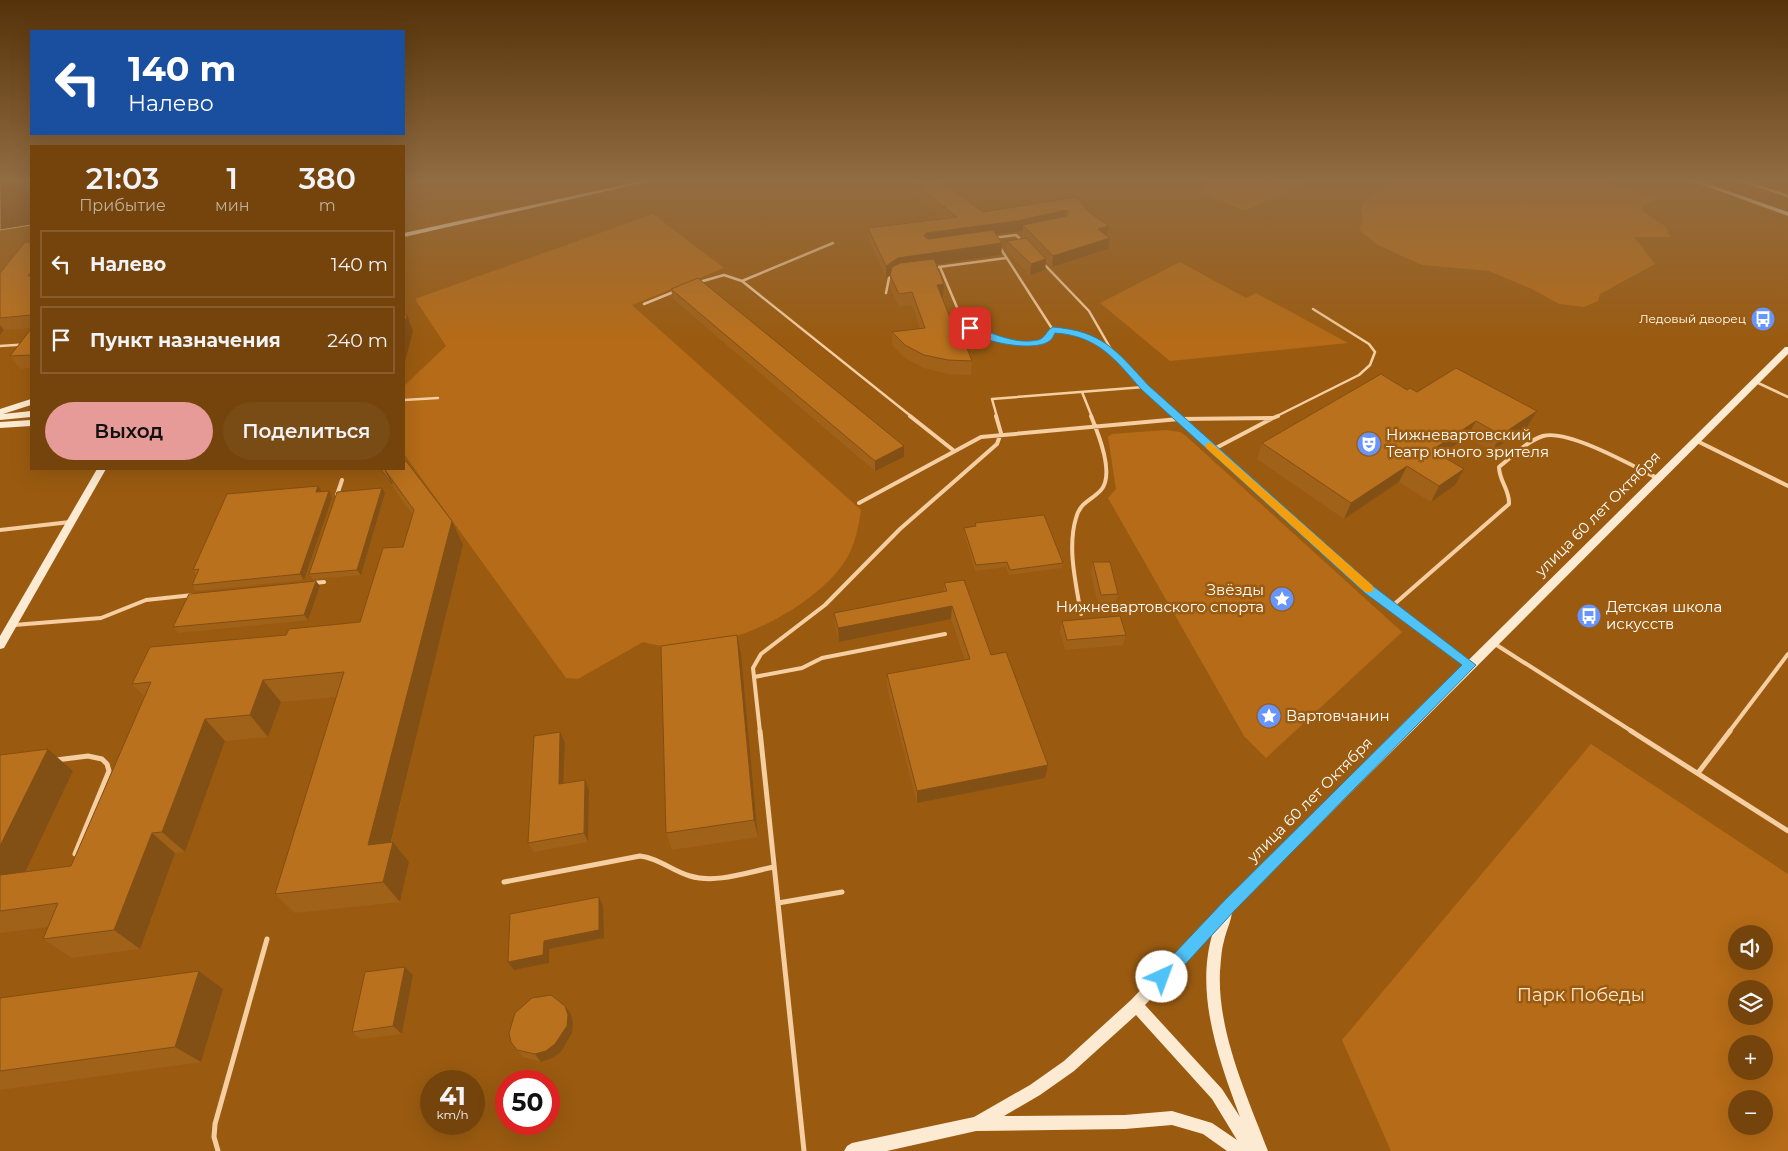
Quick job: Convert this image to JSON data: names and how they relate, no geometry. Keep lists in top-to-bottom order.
{
  "streets": {
    "main road": ["улица 60 лет Октября"]
  },
  "parks": ["Парк Победы"],
  "places": {
    "bus stop": ["Ледовый дворец", "Детская школа искусств"],
    "theatre": ["Нижневартовский Театр юного зрителя"],
    "place": ["Звёзды Нижневартовского спорта", "Вартовчанин"]
  },
  "page": {
    "turn": ["140 m", "Налево"],
    "eta": [
      "21:03",
      "Прибытие",
      "1",
      "мин",
      "380",
      "m"
    ],
    "list": [
      {
        "name": "Налево",
        "value": "140 m"
      },
      {
        "name": "Пункт назначения",
        "value": "240 m"
      }
    ],
    "buttons": ["Выход", "Поделиться"],
    "map_buttons": ["+", "−"],
    "speed": "41 km/h",
    "limit": "50"
  }
}
